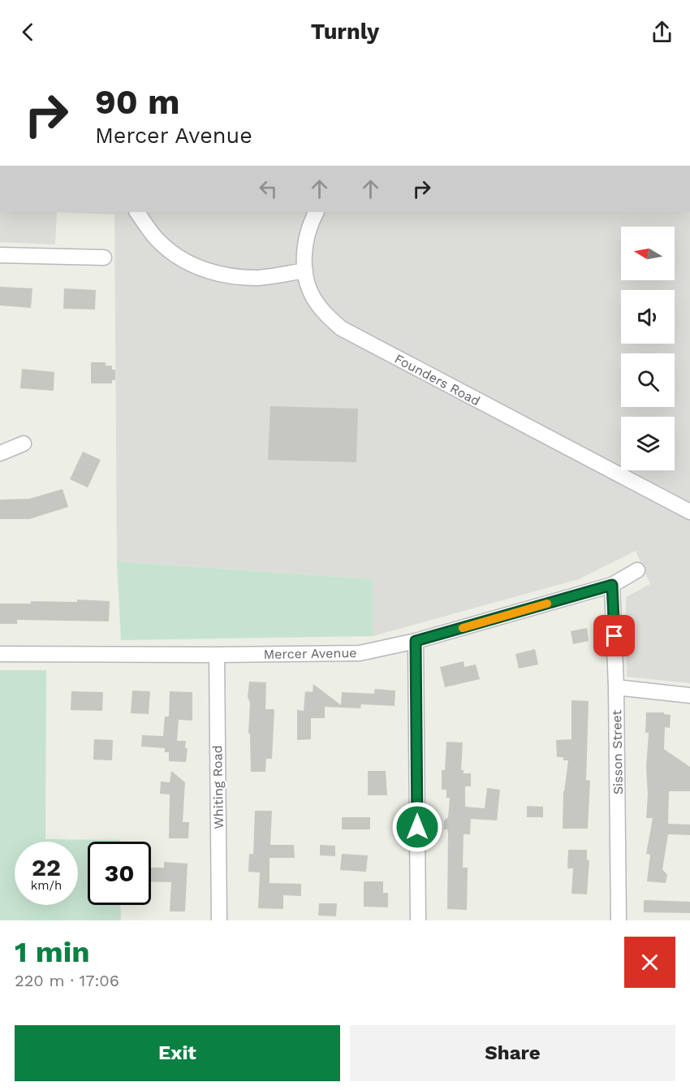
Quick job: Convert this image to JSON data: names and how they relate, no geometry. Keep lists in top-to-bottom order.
{
  "streets": {
    "street": [
      "Founders Road",
      "Mercer Avenue",
      "Sisson Street",
      "Whiting Road"
    ]
  },
  "crossings": [
    ["Mercer Avenue", "Sisson Street"],
    ["Mercer Avenue", "Whiting Road"]
  ],
  "north": "left",
  "page": {
    "header": "Turnly",
    "turn": ["90 m", "Mercer Avenue"],
    "speed": "22 km/h",
    "limit": "30",
    "heading": ["1 min", "220 m · 17:06"],
    "buttons": ["Exit", "Share"]
  }
}
